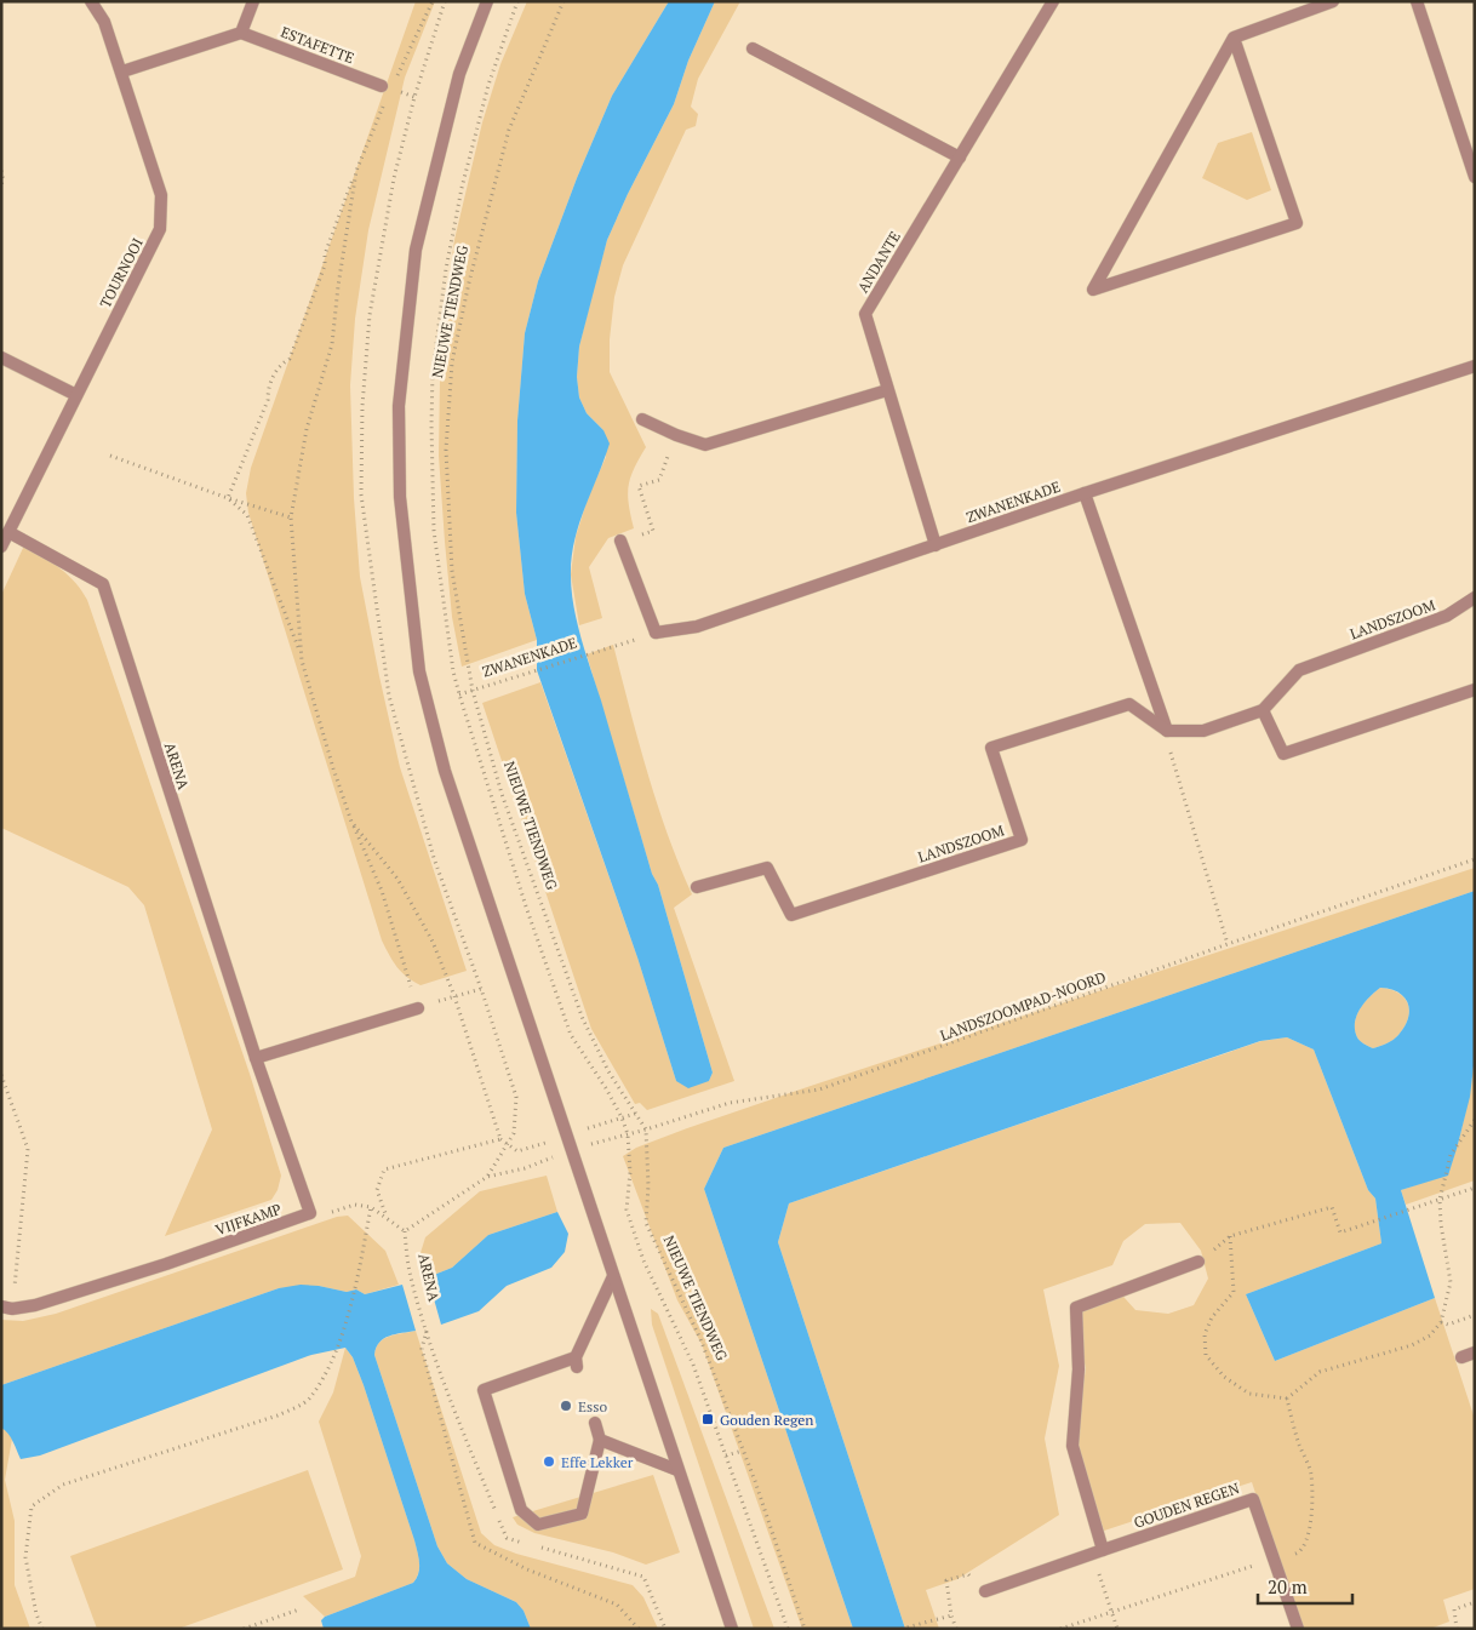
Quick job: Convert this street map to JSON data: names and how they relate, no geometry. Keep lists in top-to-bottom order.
{
  "streets": {
    "street": [
      "ESTAFETTE",
      "ANDANTE",
      "TOURNOOI",
      "ZWANENKADE",
      "LANDSZOOM",
      "ARENA",
      "VIJFKAMP",
      "GOUDEN REGEN"
    ],
    "path": ["NIEUWE TIENDWEG", "LANDSZOOMPAD-NOORD"]
  },
  "crossings": [
    ["ANDANTE", "ZWANENKADE"],
    ["TOURNOOI", "ARENA"],
    ["NIEUWE TIENDWEG", "ZWANENKADE"],
    ["NIEUWE TIENDWEG", "LANDSZOOMPAD-NOORD"],
    ["ARENA", "LANDSZOOMPAD-NOORD"],
    ["ARENA", "VIJFKAMP"]
  ],
  "places": {
    "other": ["Esso", "Effe Lekker"],
    "transit": ["Gouden Regen"]
  },
  "scale_bar": "20 m"
}
